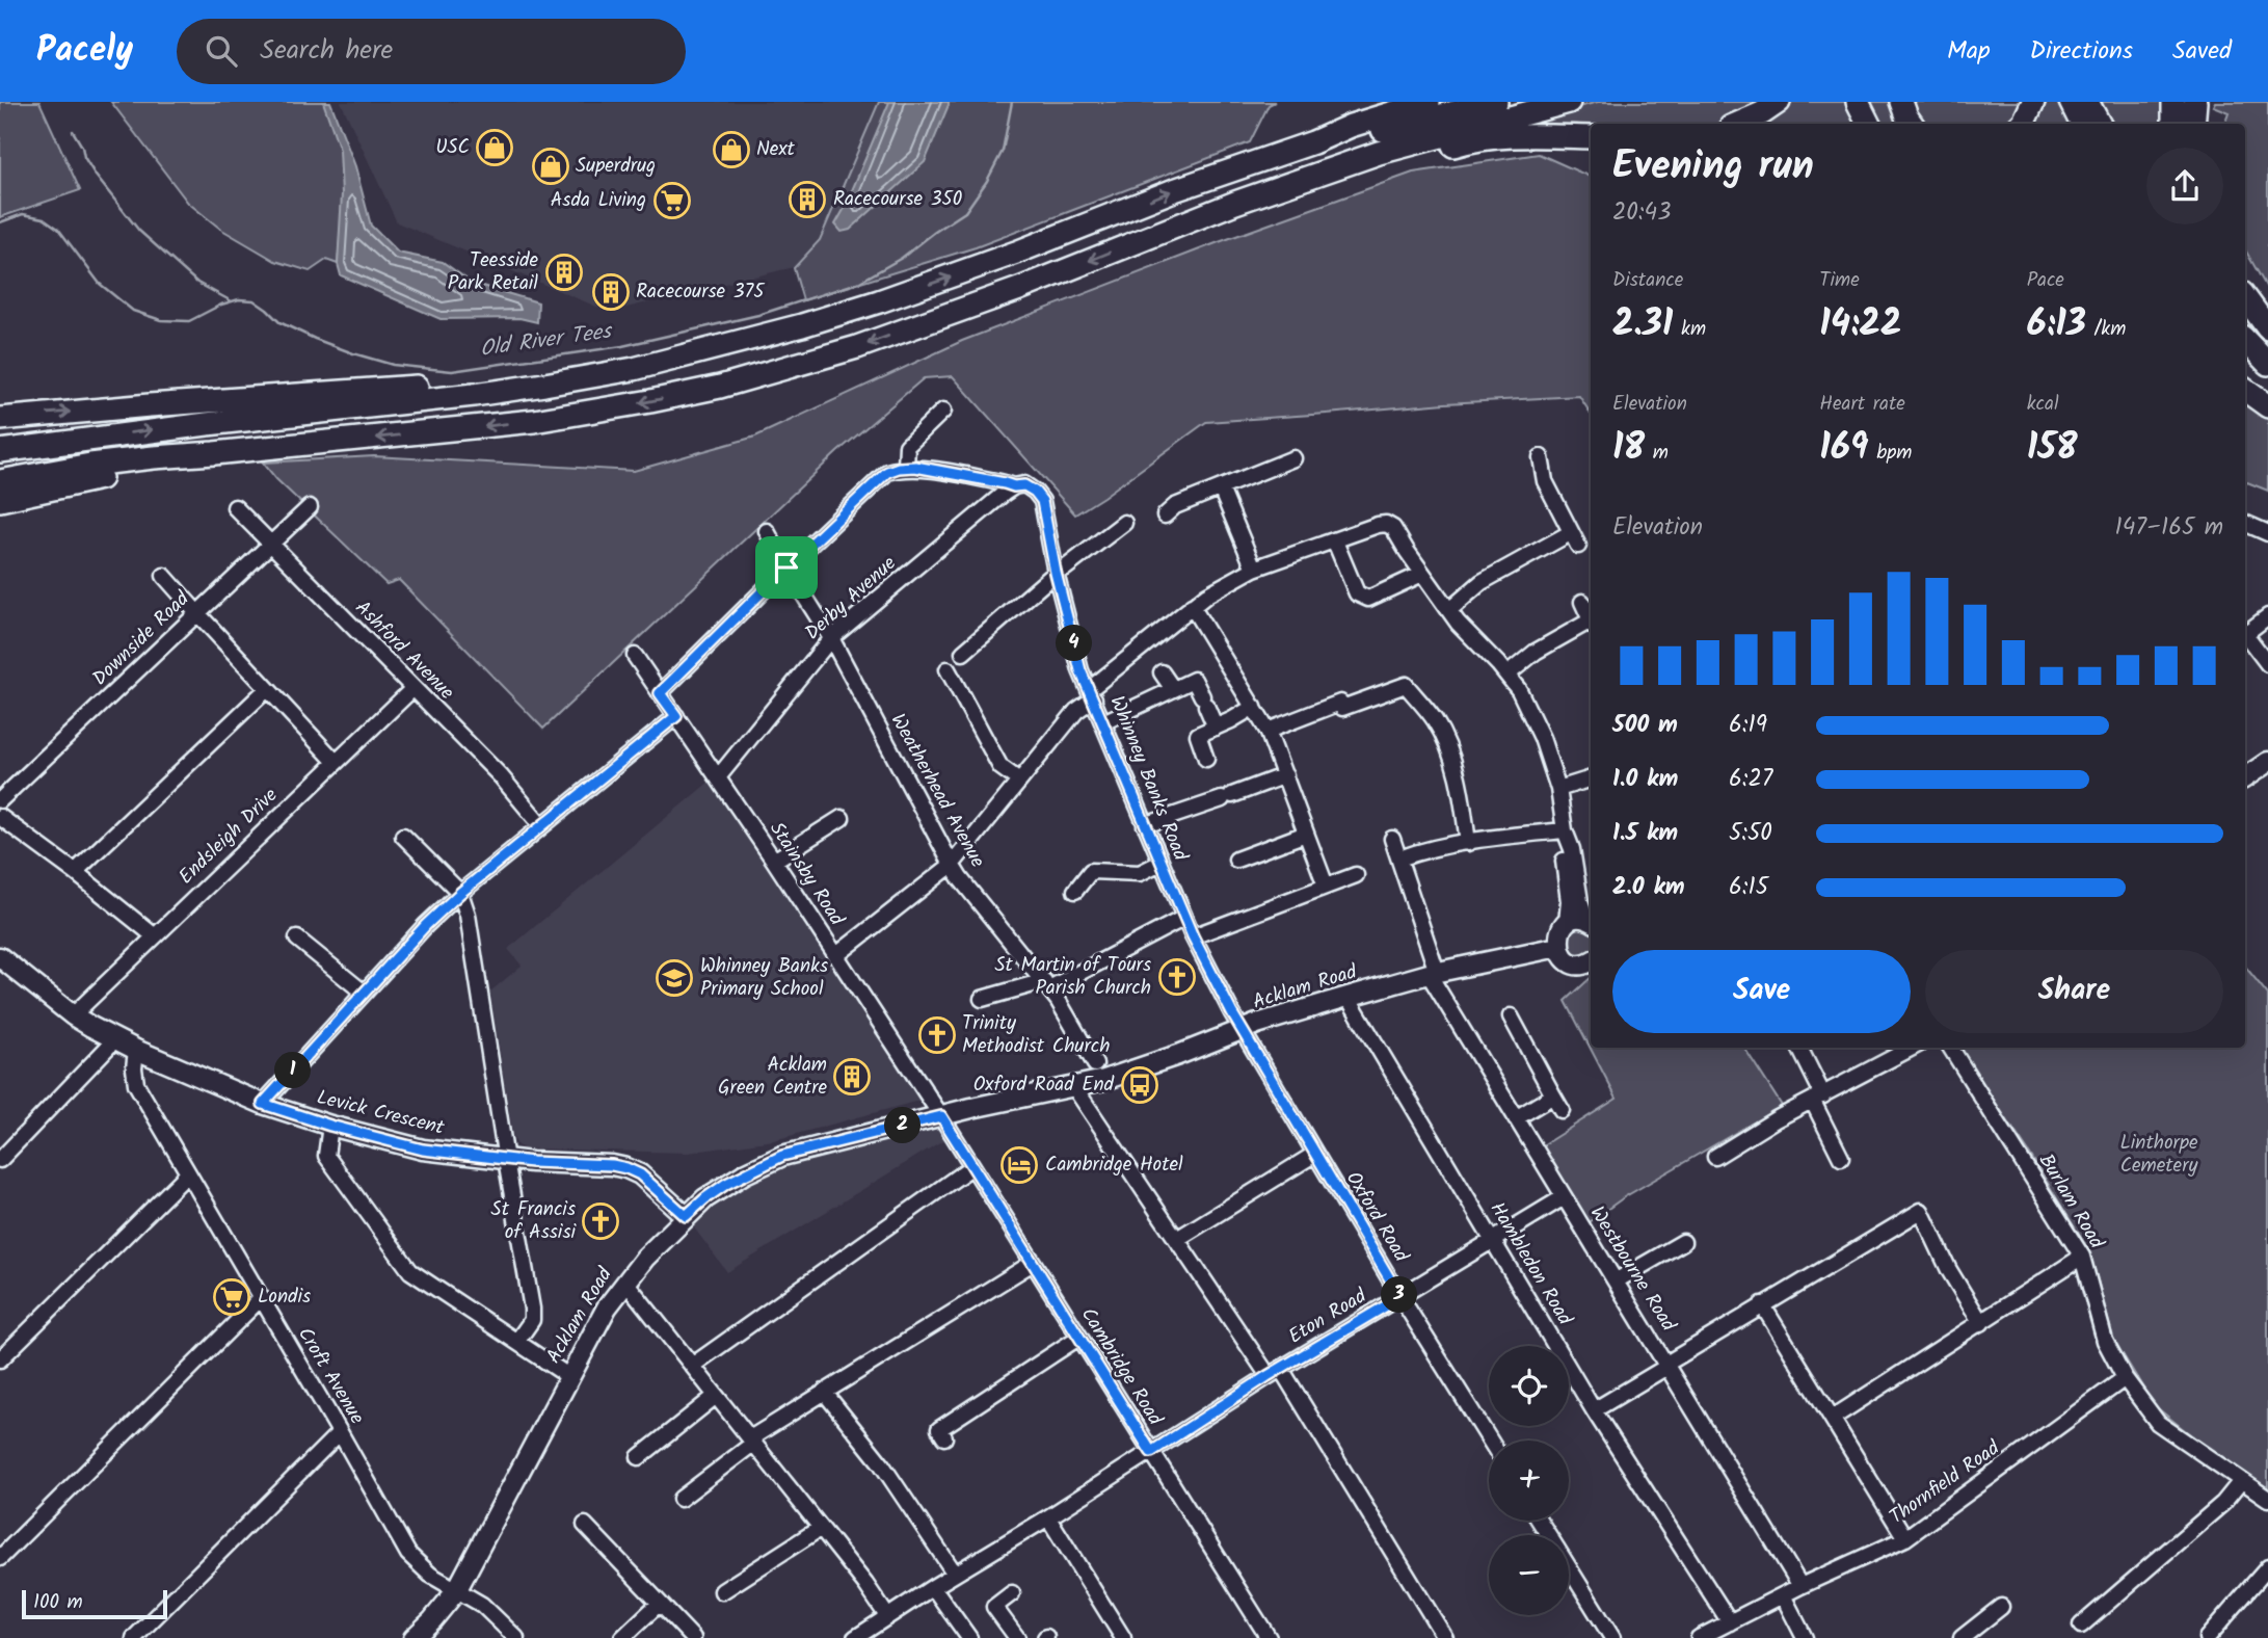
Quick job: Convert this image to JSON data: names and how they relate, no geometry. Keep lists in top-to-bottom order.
{
  "streets": {
    "main road": ["Acklam Road", "Levick Crescent"],
    "street": [
      "Derby Avenue",
      "Downside Road",
      "Ashford Avenue",
      "Whinney Banks Road",
      "Weatherhead Avenue",
      "Endsleigh Drive",
      "Stainsby Road",
      "Burlam Road",
      "Oxford Road",
      "Hambledon Road",
      "Westbourne Road",
      "Eton Road",
      "Cambridge Road",
      "Croft Avenue",
      "Thornfield Road"
    ]
  },
  "crossings": [
    ["Derby Avenue", "Whinney Banks Road"],
    ["Derby Avenue", "Weatherhead Avenue"],
    ["Derby Avenue", "Stainsby Road"],
    ["Downside Road", "Ashford Avenue"],
    ["Ashford Avenue", "Endsleigh Drive"],
    ["Whinney Banks Road", "Acklam Road"],
    ["Whinney Banks Road", "Oxford Road"],
    ["Endsleigh Drive", "Levick Crescent"],
    ["Stainsby Road", "Acklam Road"],
    ["Stainsby Road", "Cambridge Road"],
    ["Acklam Road", "Levick Crescent"],
    ["Acklam Road", "Oxford Road"],
    ["Acklam Road", "Hambledon Road"],
    ["Acklam Road", "Westbourne Road"],
    ["Acklam Road", "Cambridge Road"],
    ["Acklam Road", "Croft Avenue"],
    ["Levick Crescent", "Croft Avenue"],
    ["Burlam Road", "Thornfield Road"],
    ["Oxford Road", "Eton Road"],
    ["Hambledon Road", "Eton Road"],
    ["Hambledon Road", "Thornfield Road"],
    ["Westbourne Road", "Eton Road"],
    ["Westbourne Road", "Thornfield Road"],
    ["Eton Road", "Cambridge Road"]
  ],
  "water": ["Old River Tees"],
  "parks": ["Linthorpe Cemetery"],
  "places": {
    "shop": ["USC", "Next", "Superdrug"],
    "building": [
      "Racecourse 350",
      "Teesside Park Retail",
      "Racecourse 375",
      "Acklam Green Centre"
    ],
    "supermarket": ["Asda Living", "Londis"],
    "church": ["St Martin of Tours Parish Church", "Trinity Methodist Church", "St Francis of Assisi"],
    "school or university": ["Whinney Banks Primary School"],
    "bus stop": ["Oxford Road End"],
    "hotel": ["Cambridge Hotel"]
  },
  "scale_bar": "100 m",
  "page": {
    "header": "Pacely",
    "search": "Search here",
    "nav": ["Map", "Directions", "Saved"],
    "heading": ["Evening run", "20:43"],
    "stats": [
      ["Distance", "2.31 km"],
      ["Time", "14:22"],
      ["Pace", "6:13 /km"],
      ["Elevation", "18 m"],
      ["Heart rate", "169 bpm"],
      ["kcal", "158"]
    ],
    "chart": ["Elevation", "147–165 m"],
    "pins": [
      "4",
      "1",
      "2",
      "3"
    ],
    "list": [
      {
        "name": "500 m",
        "note": "6:19"
      },
      {
        "name": "1.0 km",
        "note": "6:27"
      },
      {
        "name": "1.5 km",
        "note": "5:50"
      },
      {
        "name": "2.0 km",
        "note": "6:15"
      }
    ],
    "buttons": ["Save", "Share"],
    "map_buttons": ["+", "−"],
    "scale": "100 m"
  }
}
